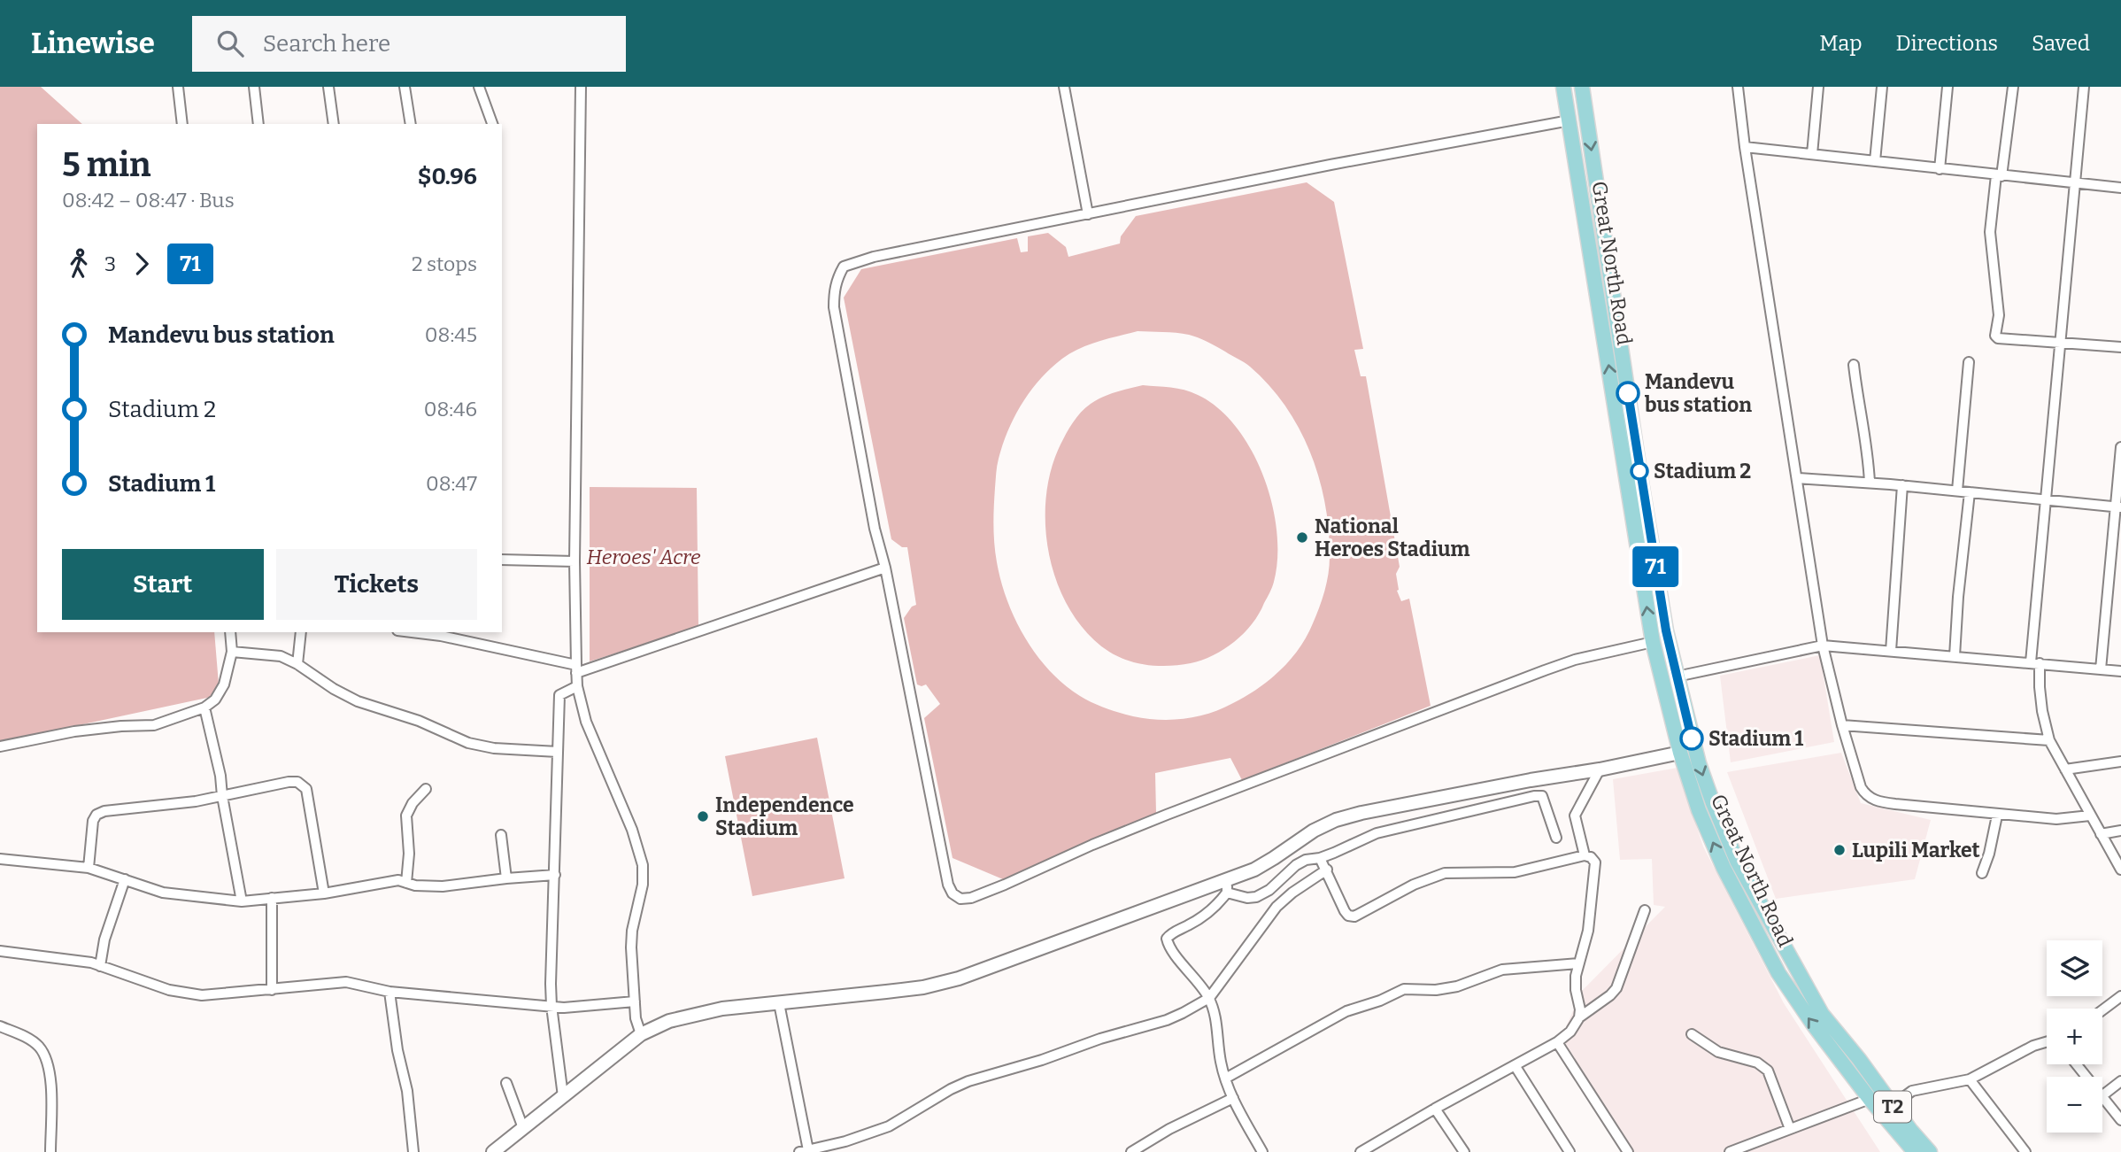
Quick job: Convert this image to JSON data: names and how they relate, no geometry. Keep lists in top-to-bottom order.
{
  "streets": {
    "main road": ["Great North Road", "T2"]
  },
  "parks": ["Heroes' Acre"],
  "places": [
    "Mandevu bus station",
    "Stadium 2",
    "National Heroes Stadium",
    "Stadium 1",
    "Independence Stadium",
    "Lupili Market"
  ],
  "lines": ["bus line 71"],
  "page": {
    "header": "Linewise",
    "search": "Search here",
    "nav": ["Map", "Directions", "Saved"],
    "on_map": "71",
    "heading": ["5 min", "08:42 – 08:47 · Bus", "$0.96"],
    "legs": ["3", "71", "2 stops"],
    "list": [
      {
        "name": "Mandevu bus station",
        "value": "08:45"
      },
      {
        "name": "Stadium 2",
        "value": "08:46"
      },
      {
        "name": "Stadium 1",
        "value": "08:47"
      }
    ],
    "buttons": ["Start", "Tickets"],
    "map_buttons": ["+", "−"]
  }
}
